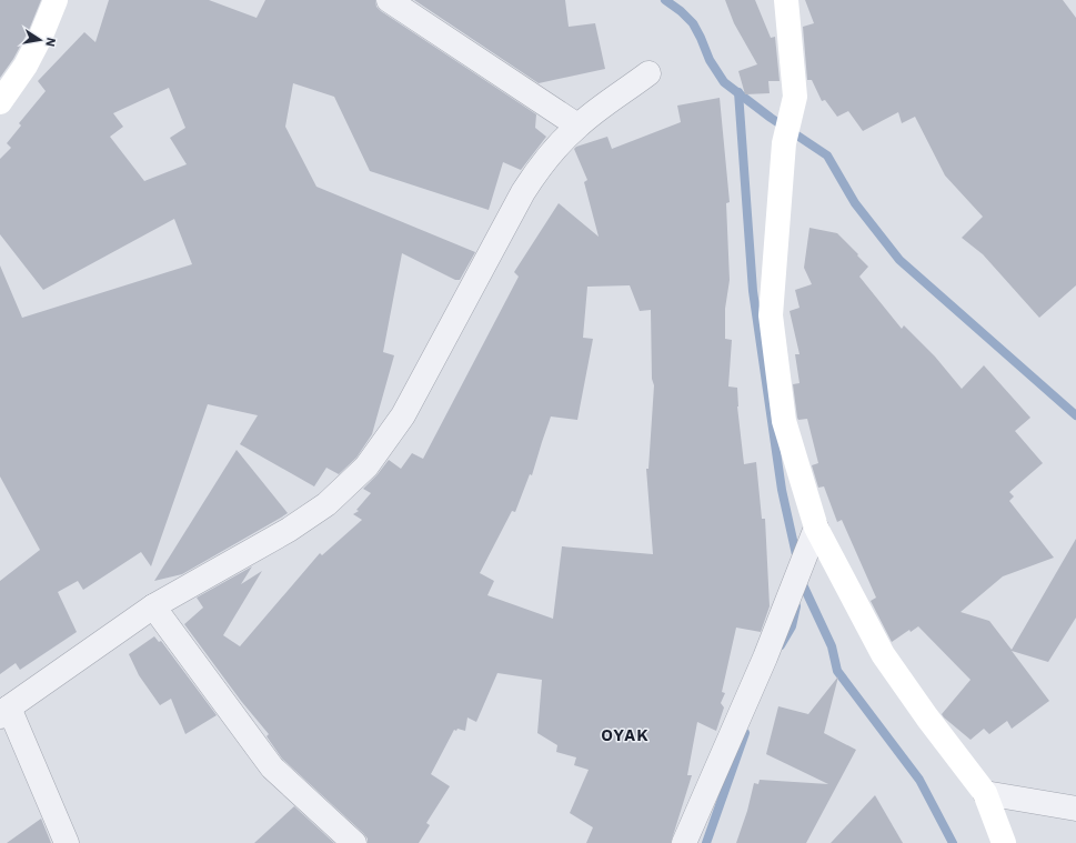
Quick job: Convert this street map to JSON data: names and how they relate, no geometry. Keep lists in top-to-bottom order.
{
  "districts": ["OYAK"],
  "north": "right"
}
